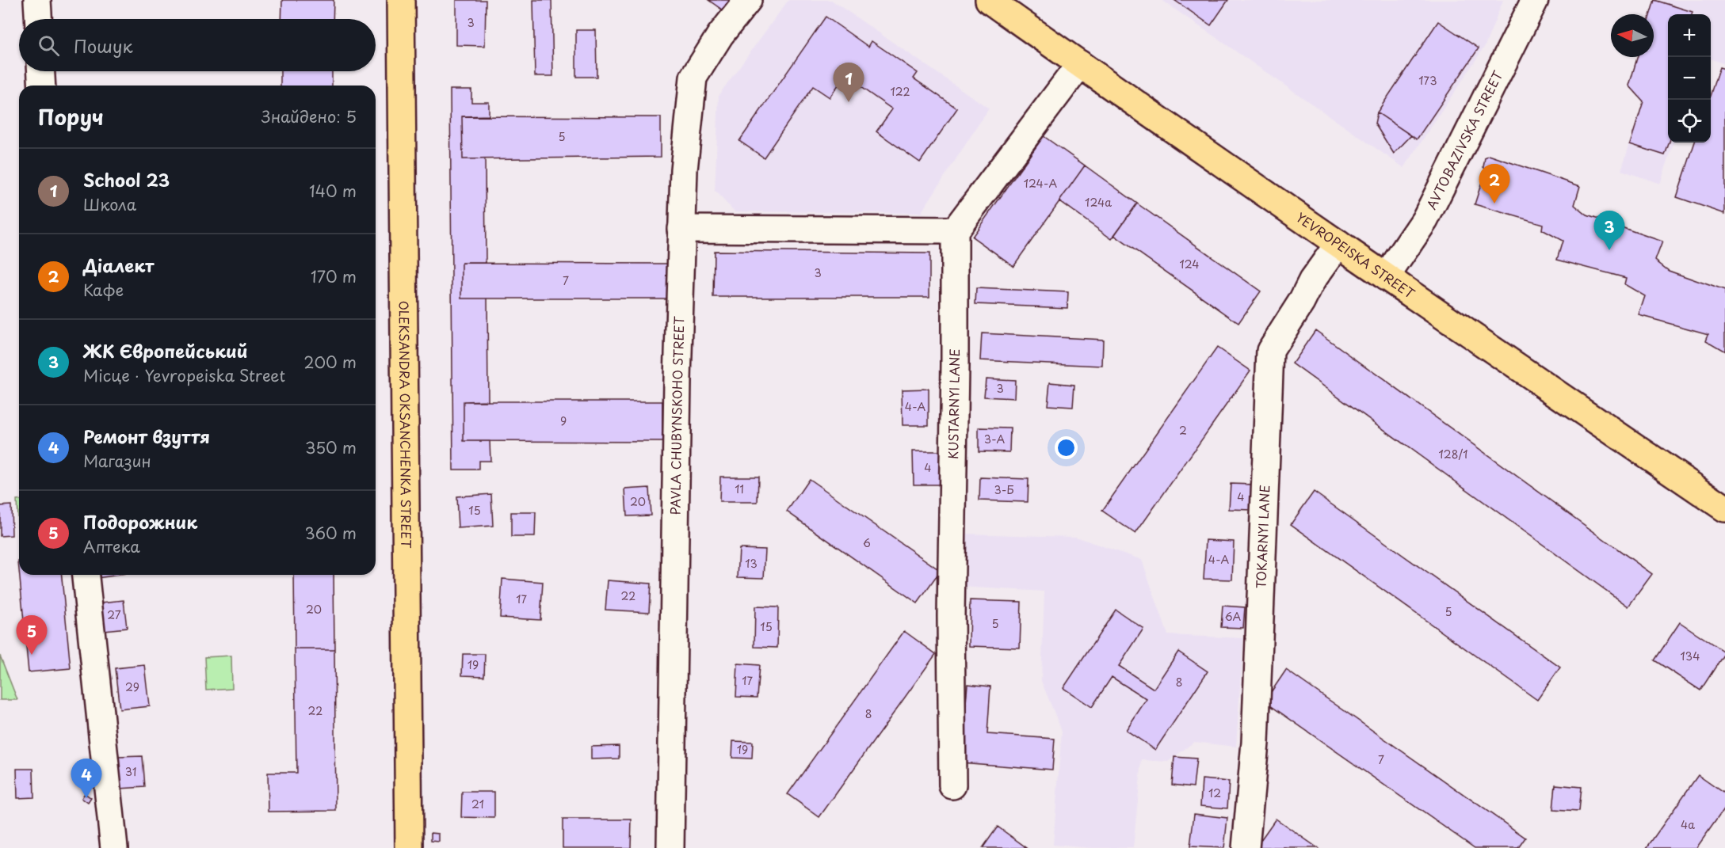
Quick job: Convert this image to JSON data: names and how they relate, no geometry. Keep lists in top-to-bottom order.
{
  "streets": {
    "main road": ["YEVROPEISKA STREET", "OLEKSANDRA OKSANCHENKA STREET"],
    "street": [
      "AVTOBAZIVSKA STREET",
      "KUSTARNYI LANE",
      "PAVLA CHUBYNSKOHO STREET",
      "TOKARNYI LANE"
    ]
  },
  "crossings": [
    ["AVTOBAZIVSKA STREET", "YEVROPEISKA STREET"],
    ["YEVROPEISKA STREET", "TOKARNYI LANE"]
  ],
  "house_numbers": [
    "3",
    "173",
    "122",
    "5",
    "124-А",
    "124а",
    "124",
    "3",
    "7",
    "3",
    "4-А",
    "9",
    "2",
    "3-А",
    "128/1",
    "4",
    "11",
    "3-Б",
    "4",
    "20",
    "15",
    "6",
    "4-А",
    "13",
    "22",
    "17",
    "20",
    "5",
    "27",
    "6А",
    "5",
    "15",
    "134",
    "19",
    "17",
    "8",
    "29",
    "22",
    "8",
    "19",
    "7",
    "31",
    "12",
    "21",
    "4а"
  ],
  "north": "left",
  "page": {
    "map_buttons": ["+", "−"],
    "search": "Пошук",
    "pins": [
      "1",
      "2",
      "3",
      "5",
      "4"
    ],
    "heading": ["Поруч", "Знайдено: 5"],
    "list": [
      {
        "mark": "1",
        "name": "School 23",
        "note": "Школа",
        "value": "140 m"
      },
      {
        "mark": "2",
        "name": "Діалект",
        "note": "Кафе",
        "value": "170 m"
      },
      {
        "mark": "3",
        "name": "ЖК Європейський",
        "note": "Місце · Yevropeiska Street",
        "value": "200 m"
      },
      {
        "mark": "4",
        "name": "Ремонт взуття",
        "note": "Магазин",
        "value": "350 m"
      },
      {
        "mark": "5",
        "name": "Подорожник",
        "note": "Аптека",
        "value": "360 m"
      }
    ]
  }
}
